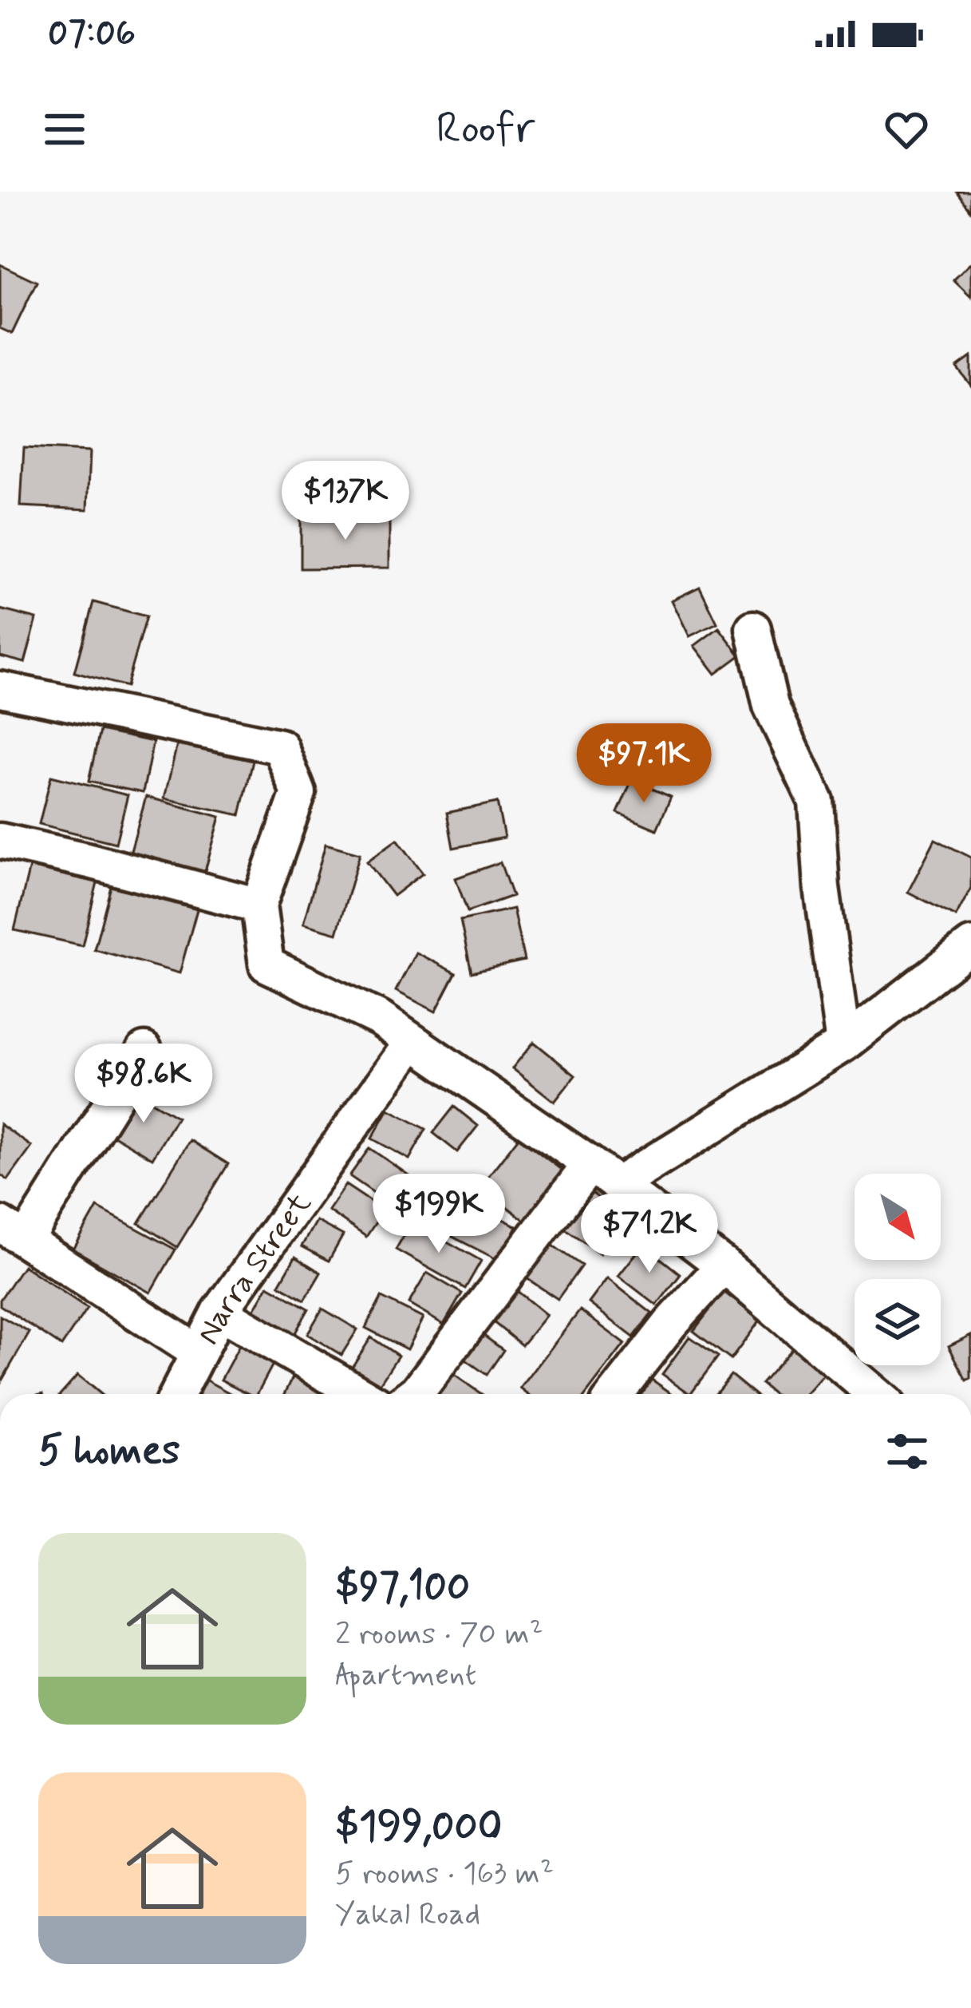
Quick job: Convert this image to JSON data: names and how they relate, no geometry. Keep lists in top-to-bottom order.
{
  "streets": {
    "street": ["Narra Street"]
  },
  "north": "bottom right",
  "page": {
    "status": "07:06",
    "header": "Roofr",
    "price": [
      "$137K",
      "$97.1K",
      "$98.6K",
      "$199K",
      "$71.2K"
    ],
    "heading": "5 homes",
    "list": [
      {
        "name": "$97,100",
        "note": "2 rooms · 70 m² · Apartment"
      },
      {
        "name": "$199,000",
        "note": "5 rooms · 163 m² · Yakal Road"
      }
    ]
  }
}
